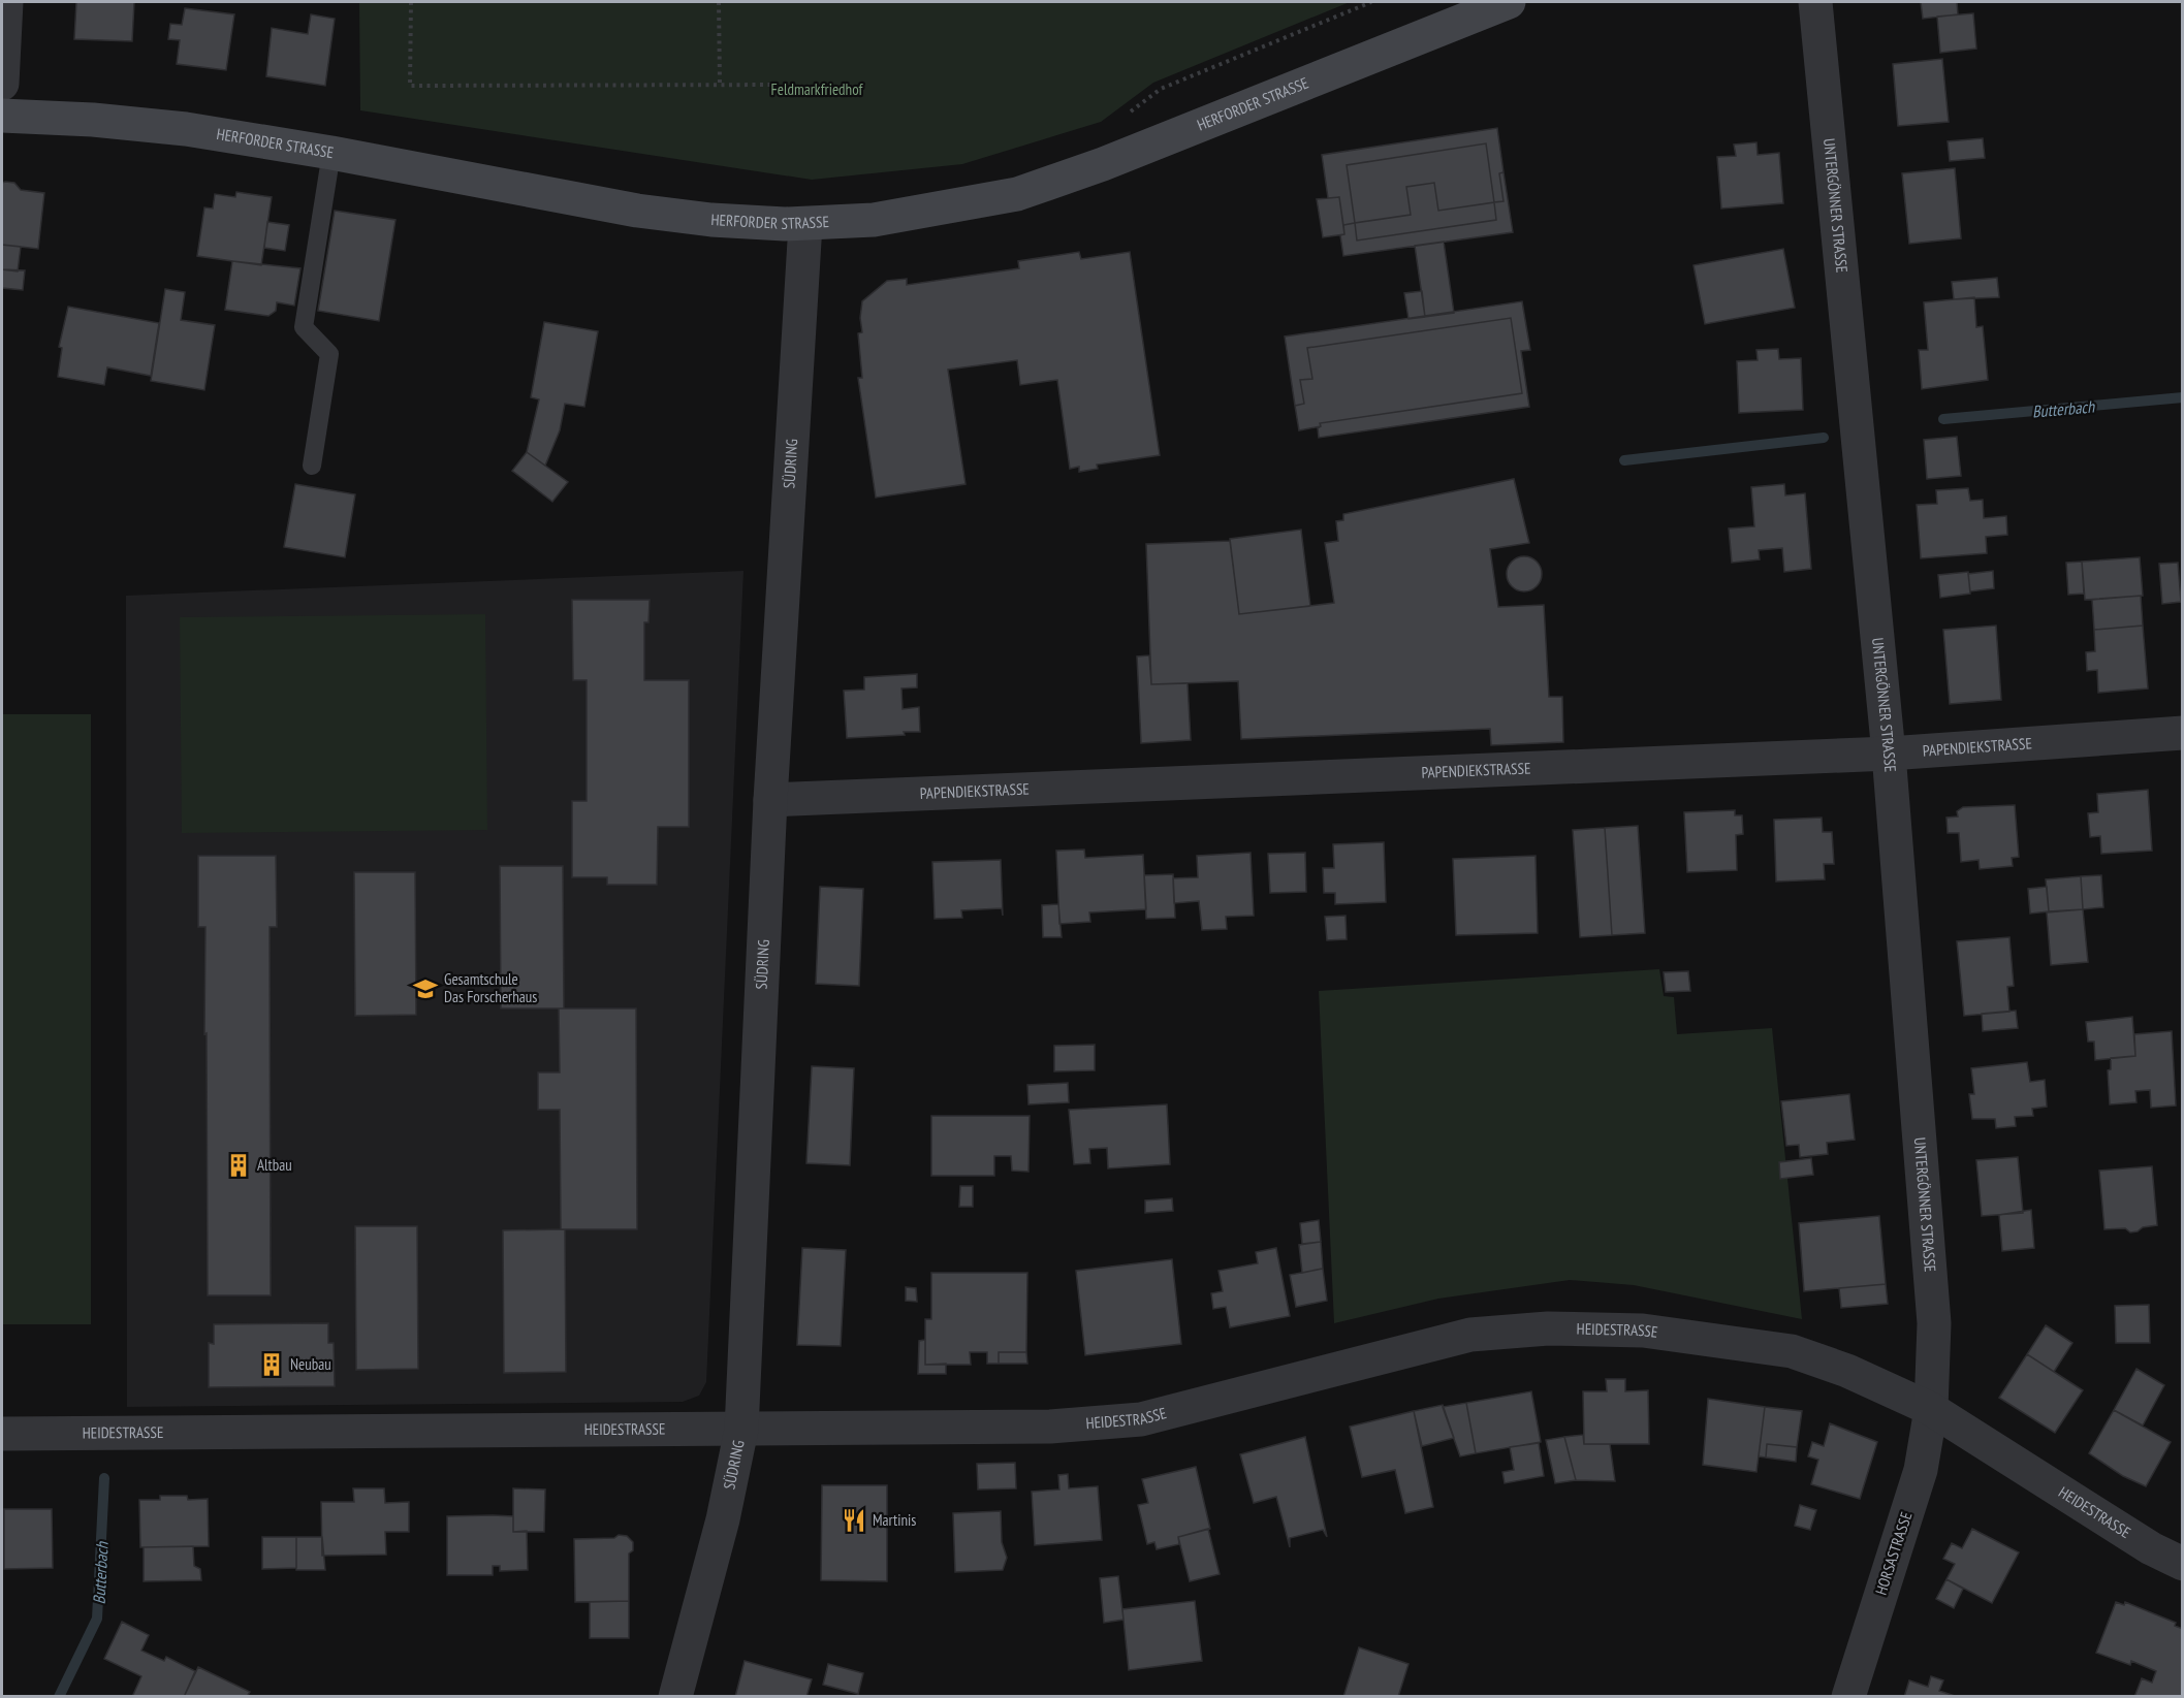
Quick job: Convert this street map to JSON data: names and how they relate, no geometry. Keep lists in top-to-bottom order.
{
  "streets": {
    "main road": ["HERFORDER STRASSE"],
    "street": [
      "UNTERGÖNNER STRASSE",
      "SÜDRING",
      "PAPENDIEKSTRASSE",
      "HEIDESTRASSE",
      "HORSASTRASSE"
    ]
  },
  "crossings": [
    ["HERFORDER STRASSE", "SÜDRING"],
    ["UNTERGÖNNER STRASSE", "PAPENDIEKSTRASSE"],
    ["UNTERGÖNNER STRASSE", "HEIDESTRASSE"],
    ["UNTERGÖNNER STRASSE", "HORSASTRASSE"],
    ["SÜDRING", "PAPENDIEKSTRASSE"],
    ["SÜDRING", "HEIDESTRASSE"],
    ["HEIDESTRASSE", "HORSASTRASSE"]
  ],
  "water": ["Butterbach"],
  "parks": ["Feldmarkfriedhof"],
  "places": {
    "school or university": ["Gesamtschule Das Forscherhaus"],
    "building": ["Altbau", "Neubau"],
    "restaurant": ["Martinis"]
  }
}
